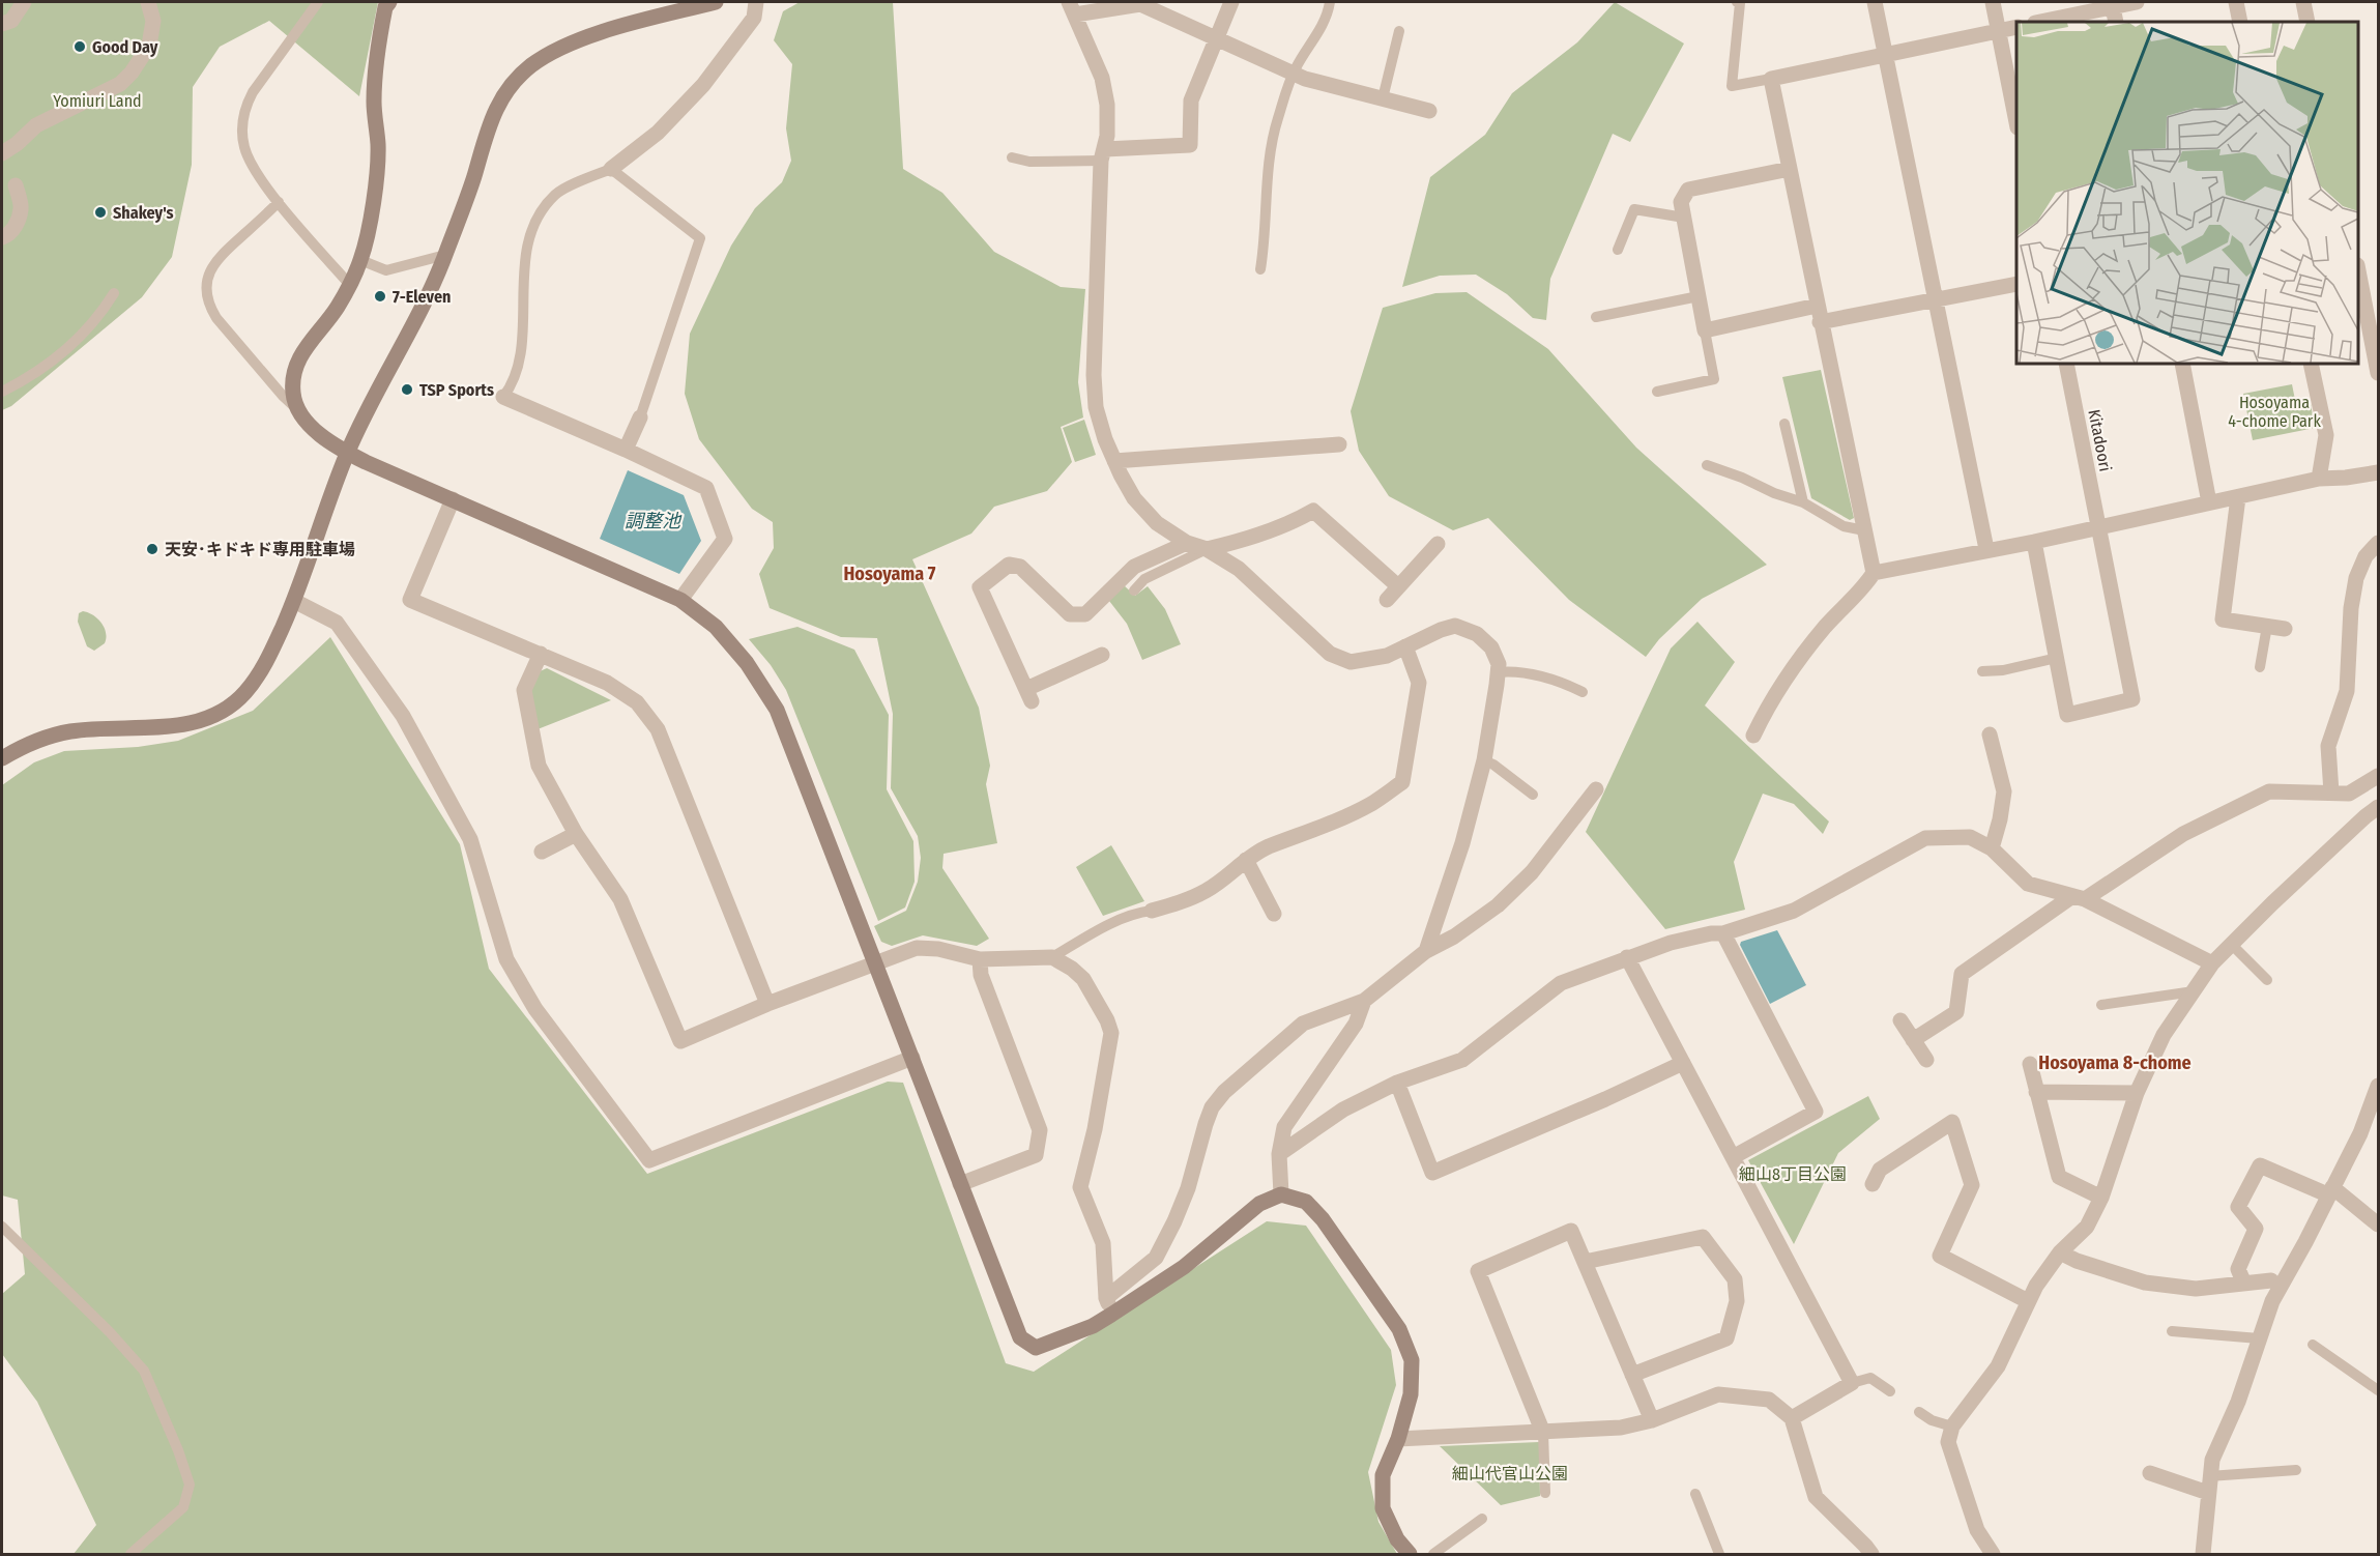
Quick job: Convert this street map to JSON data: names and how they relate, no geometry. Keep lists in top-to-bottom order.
{
  "streets": {
    "street": ["Kitadoori"]
  },
  "districts": ["Hosoyama 7", "Hosoyama 8-chome"],
  "water": ["調整池"],
  "parks": [
    "Yomiuri Land",
    "Hosoyama 4-chome Park",
    "細山8丁目公園",
    "細山代官山公園"
  ],
  "places": [
    "Good Day",
    "Shakey's",
    "7-Eleven",
    "TSP Sports",
    "天安･キドキド専用駐車場"
  ]
}
